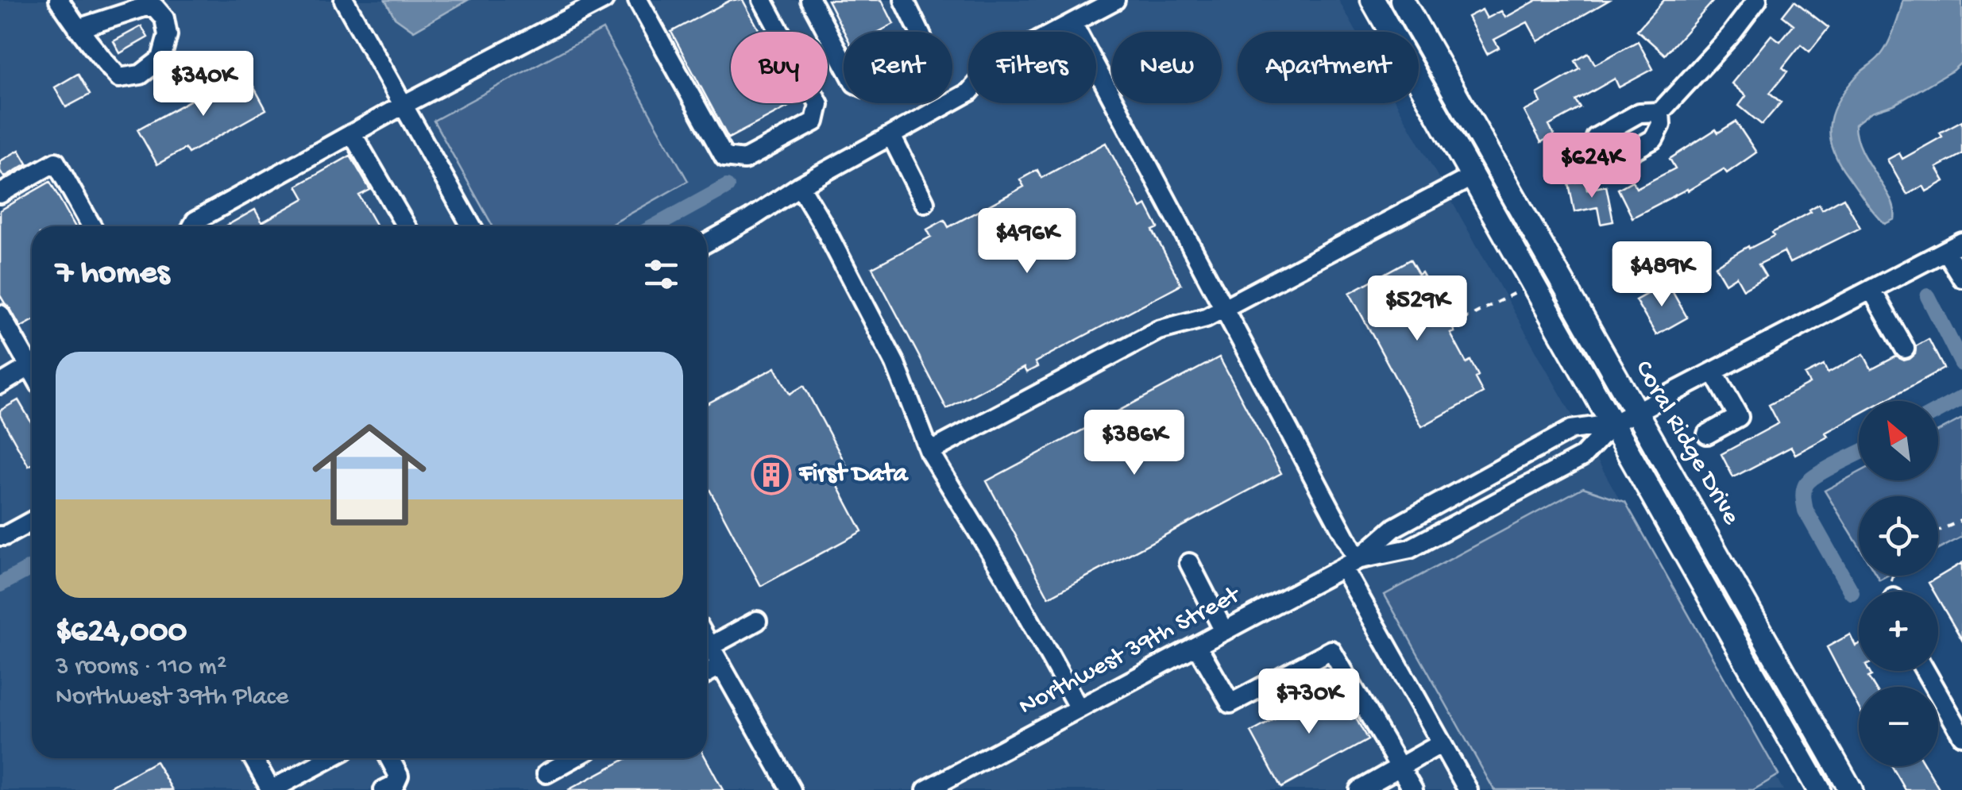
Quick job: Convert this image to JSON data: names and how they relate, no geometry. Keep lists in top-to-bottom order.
{
  "streets": {
    "main road": ["Coral Ridge Drive"],
    "street": ["Northwest 39th Street"]
  },
  "crossings": [
    ["Coral Ridge Drive", "Northwest 39th Street"]
  ],
  "places": {
    "building": ["First Data"]
  },
  "north": "top left",
  "page": {
    "chip": [
      "Buy",
      "Rent",
      "Filters",
      "New",
      "Apartment"
    ],
    "price": [
      "$340K",
      "$624K",
      "$496K",
      "$489K",
      "$529K",
      "$386K",
      "$730K"
    ],
    "heading": "7 homes",
    "list": [
      {
        "name": "$624,000",
        "note": "3 rooms · 110 m² · Northwest 39th Place"
      }
    ],
    "map_buttons": ["+", "−"]
  }
}
